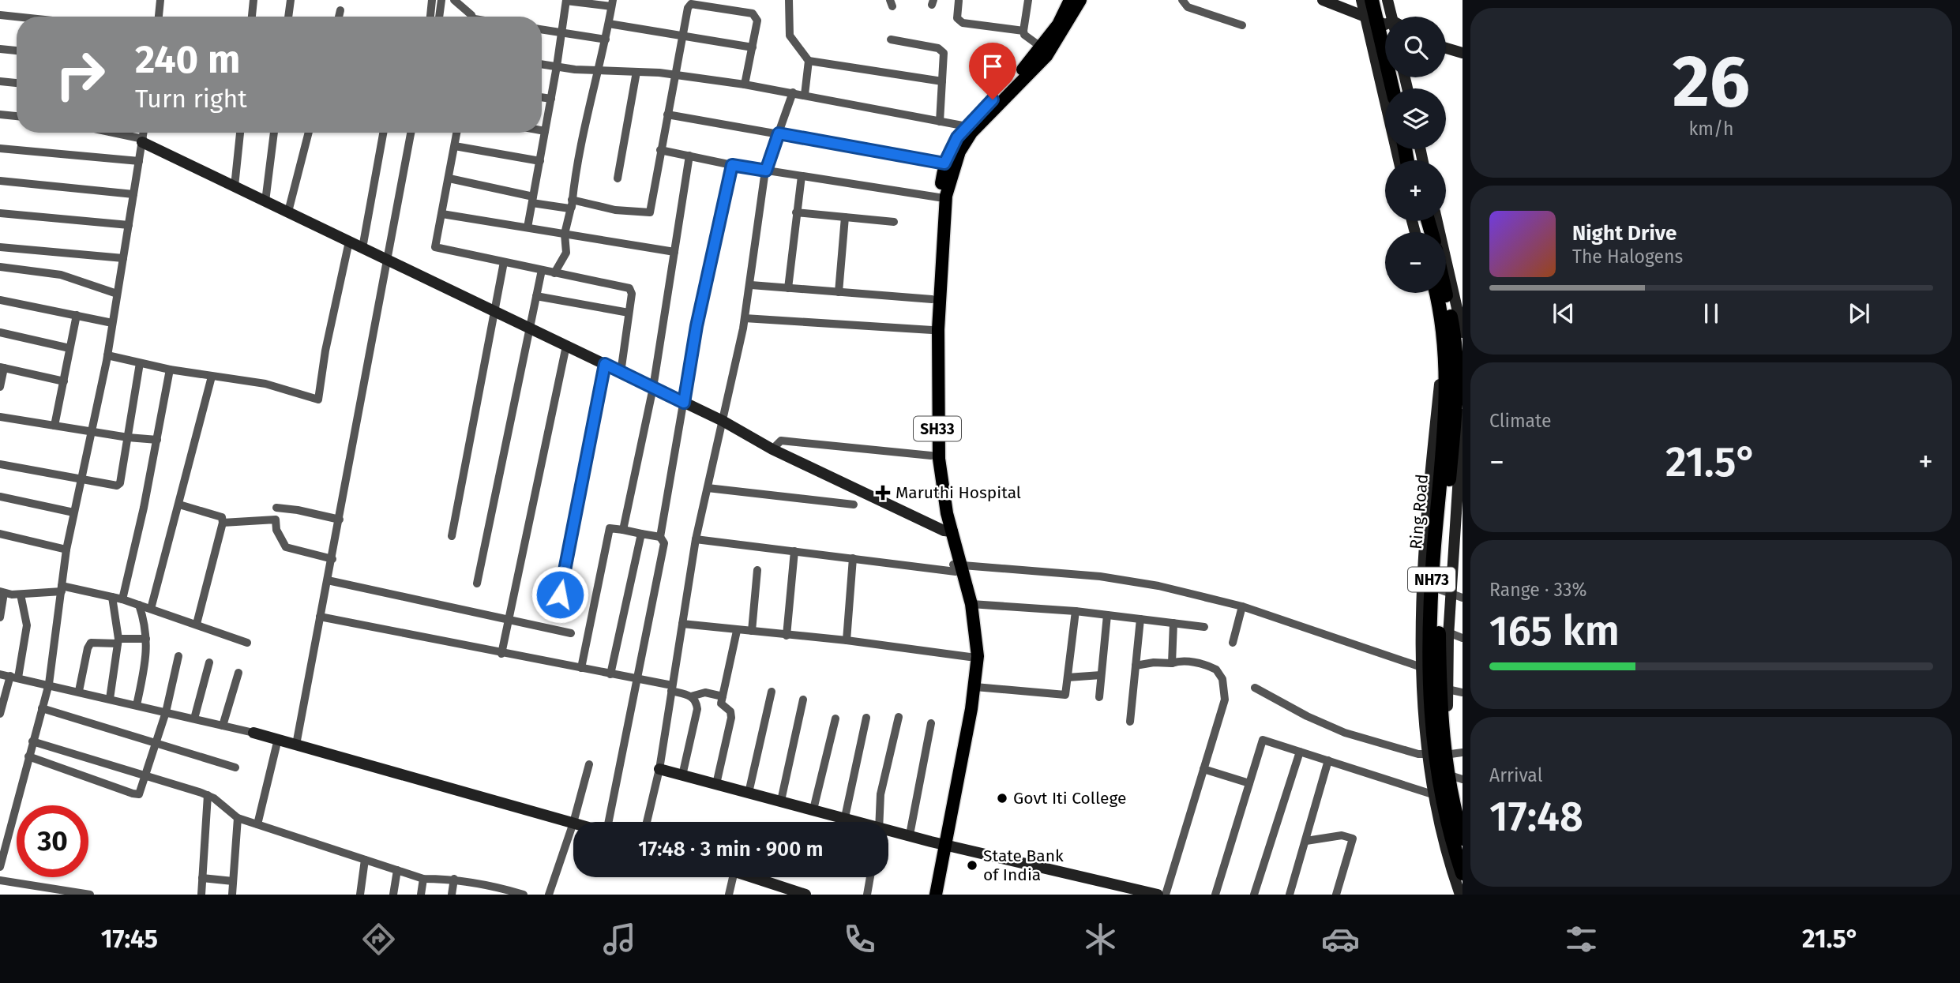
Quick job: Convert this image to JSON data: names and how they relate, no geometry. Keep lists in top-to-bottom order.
{
  "streets": {
    "highway": ["Ring Road", "NH73"],
    "main road": ["SH33"]
  },
  "places": {
    "health": ["Maruthi Hospital"],
    "other": ["Govt Iti College", "State Bank of India"]
  },
  "page": {
    "tile": [
      ["26", "km/h"],
      "Climate",
      ["Range · 33%", "165 km"],
      ["Arrival", "17:48"]
    ],
    "map_buttons": ["+", "−"],
    "turn": ["240 m", "Turn right"],
    "song": ["Night Drive", "The Halogens"],
    "heat": ["−", "21.5°", "+"],
    "limit": "30",
    "trip": "17:48 · 3 min · 900 m",
    "tabs": ["17:45", "21.5°"]
  }
}
